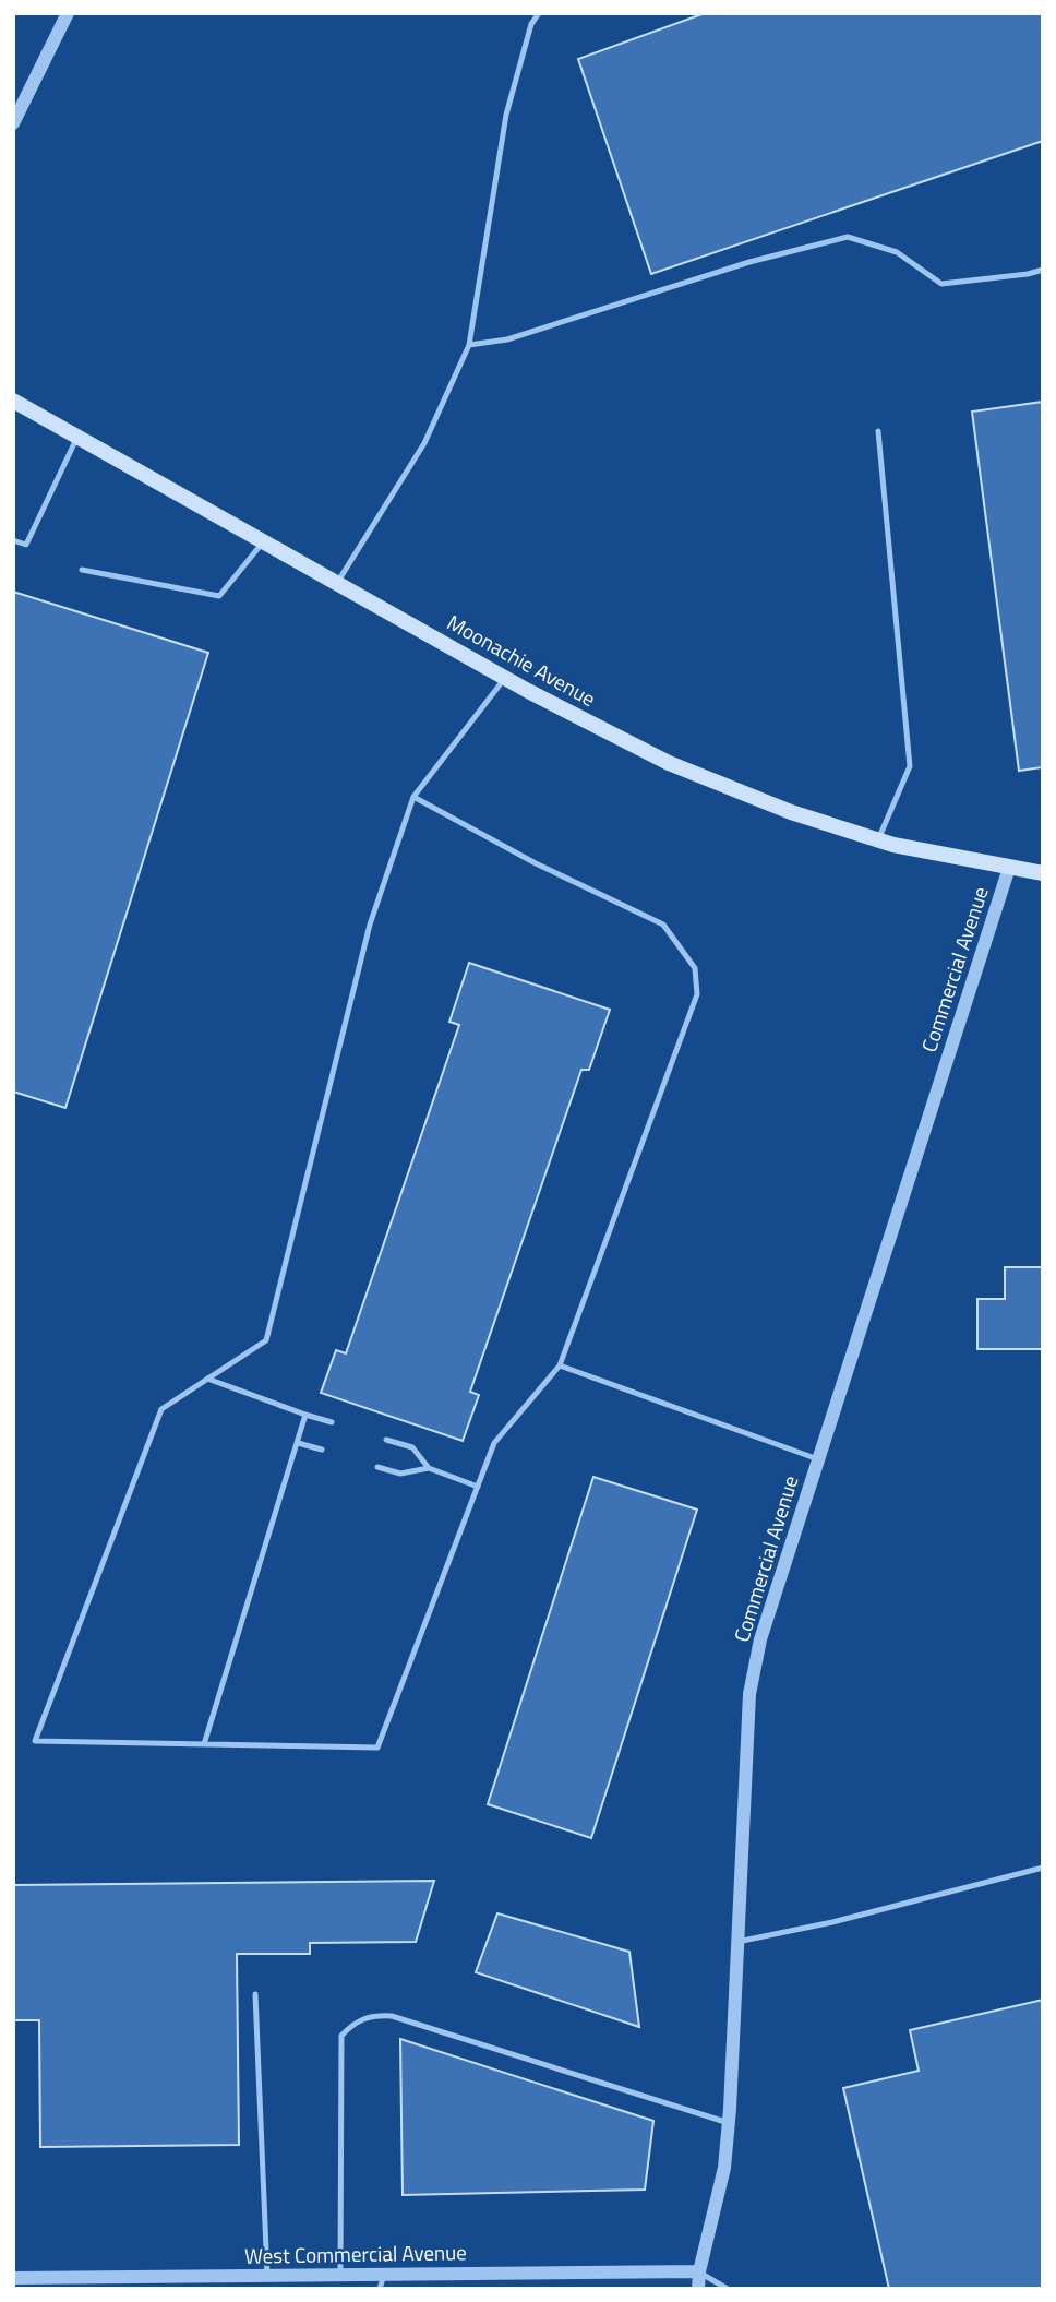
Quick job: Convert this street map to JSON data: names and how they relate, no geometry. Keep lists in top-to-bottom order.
{
  "streets": {
    "main road": ["Moonachie Avenue"],
    "street": ["Commercial Avenue", "West Commercial Avenue"]
  },
  "crossings": [
    ["Moonachie Avenue", "Commercial Avenue"],
    ["Commercial Avenue", "West Commercial Avenue"]
  ]
}
